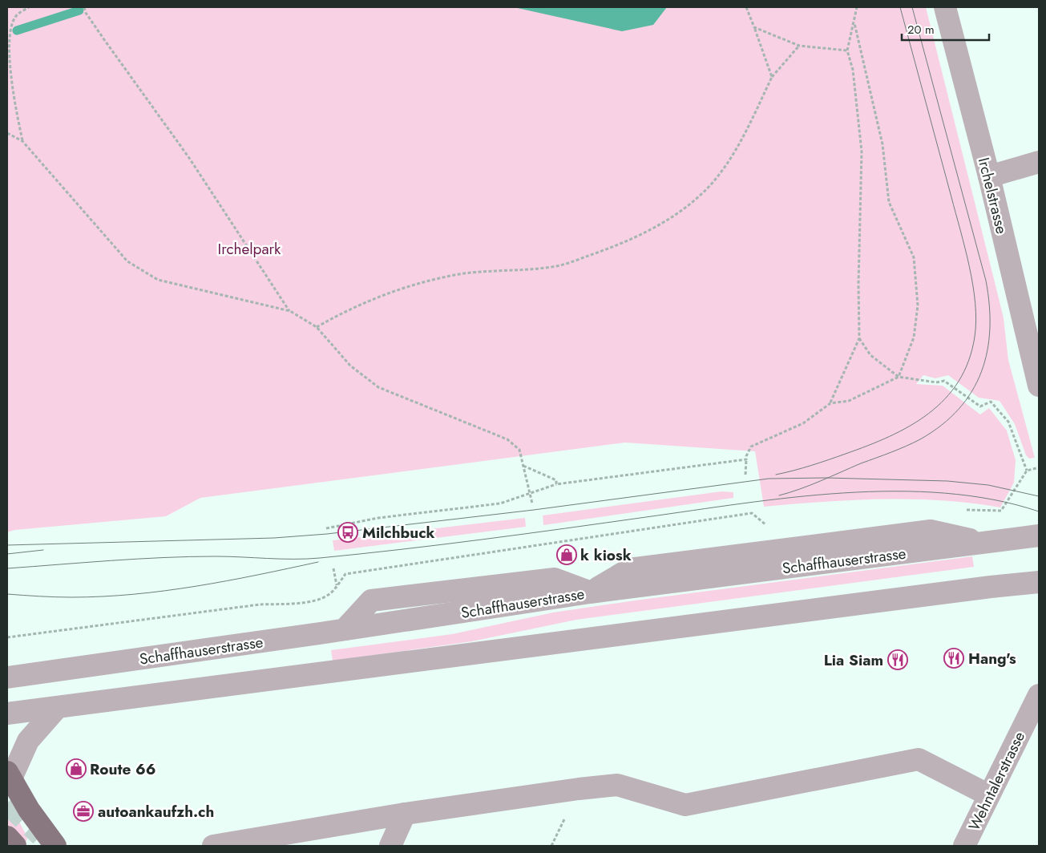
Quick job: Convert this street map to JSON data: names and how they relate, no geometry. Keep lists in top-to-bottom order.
{
  "streets": {
    "street": ["Irchelstrasse", "Schaffhauserstrasse", "Wehntalerstrasse"]
  },
  "parks": ["Irchelpark"],
  "places": {
    "bus stop": ["Milchbuck"],
    "shop": ["k kiosk", "Route 66"],
    "restaurant": ["Hang's", "Lia Siam"],
    "office": ["autoankaufzh.ch"]
  },
  "scale_bar": "20 m"
}
